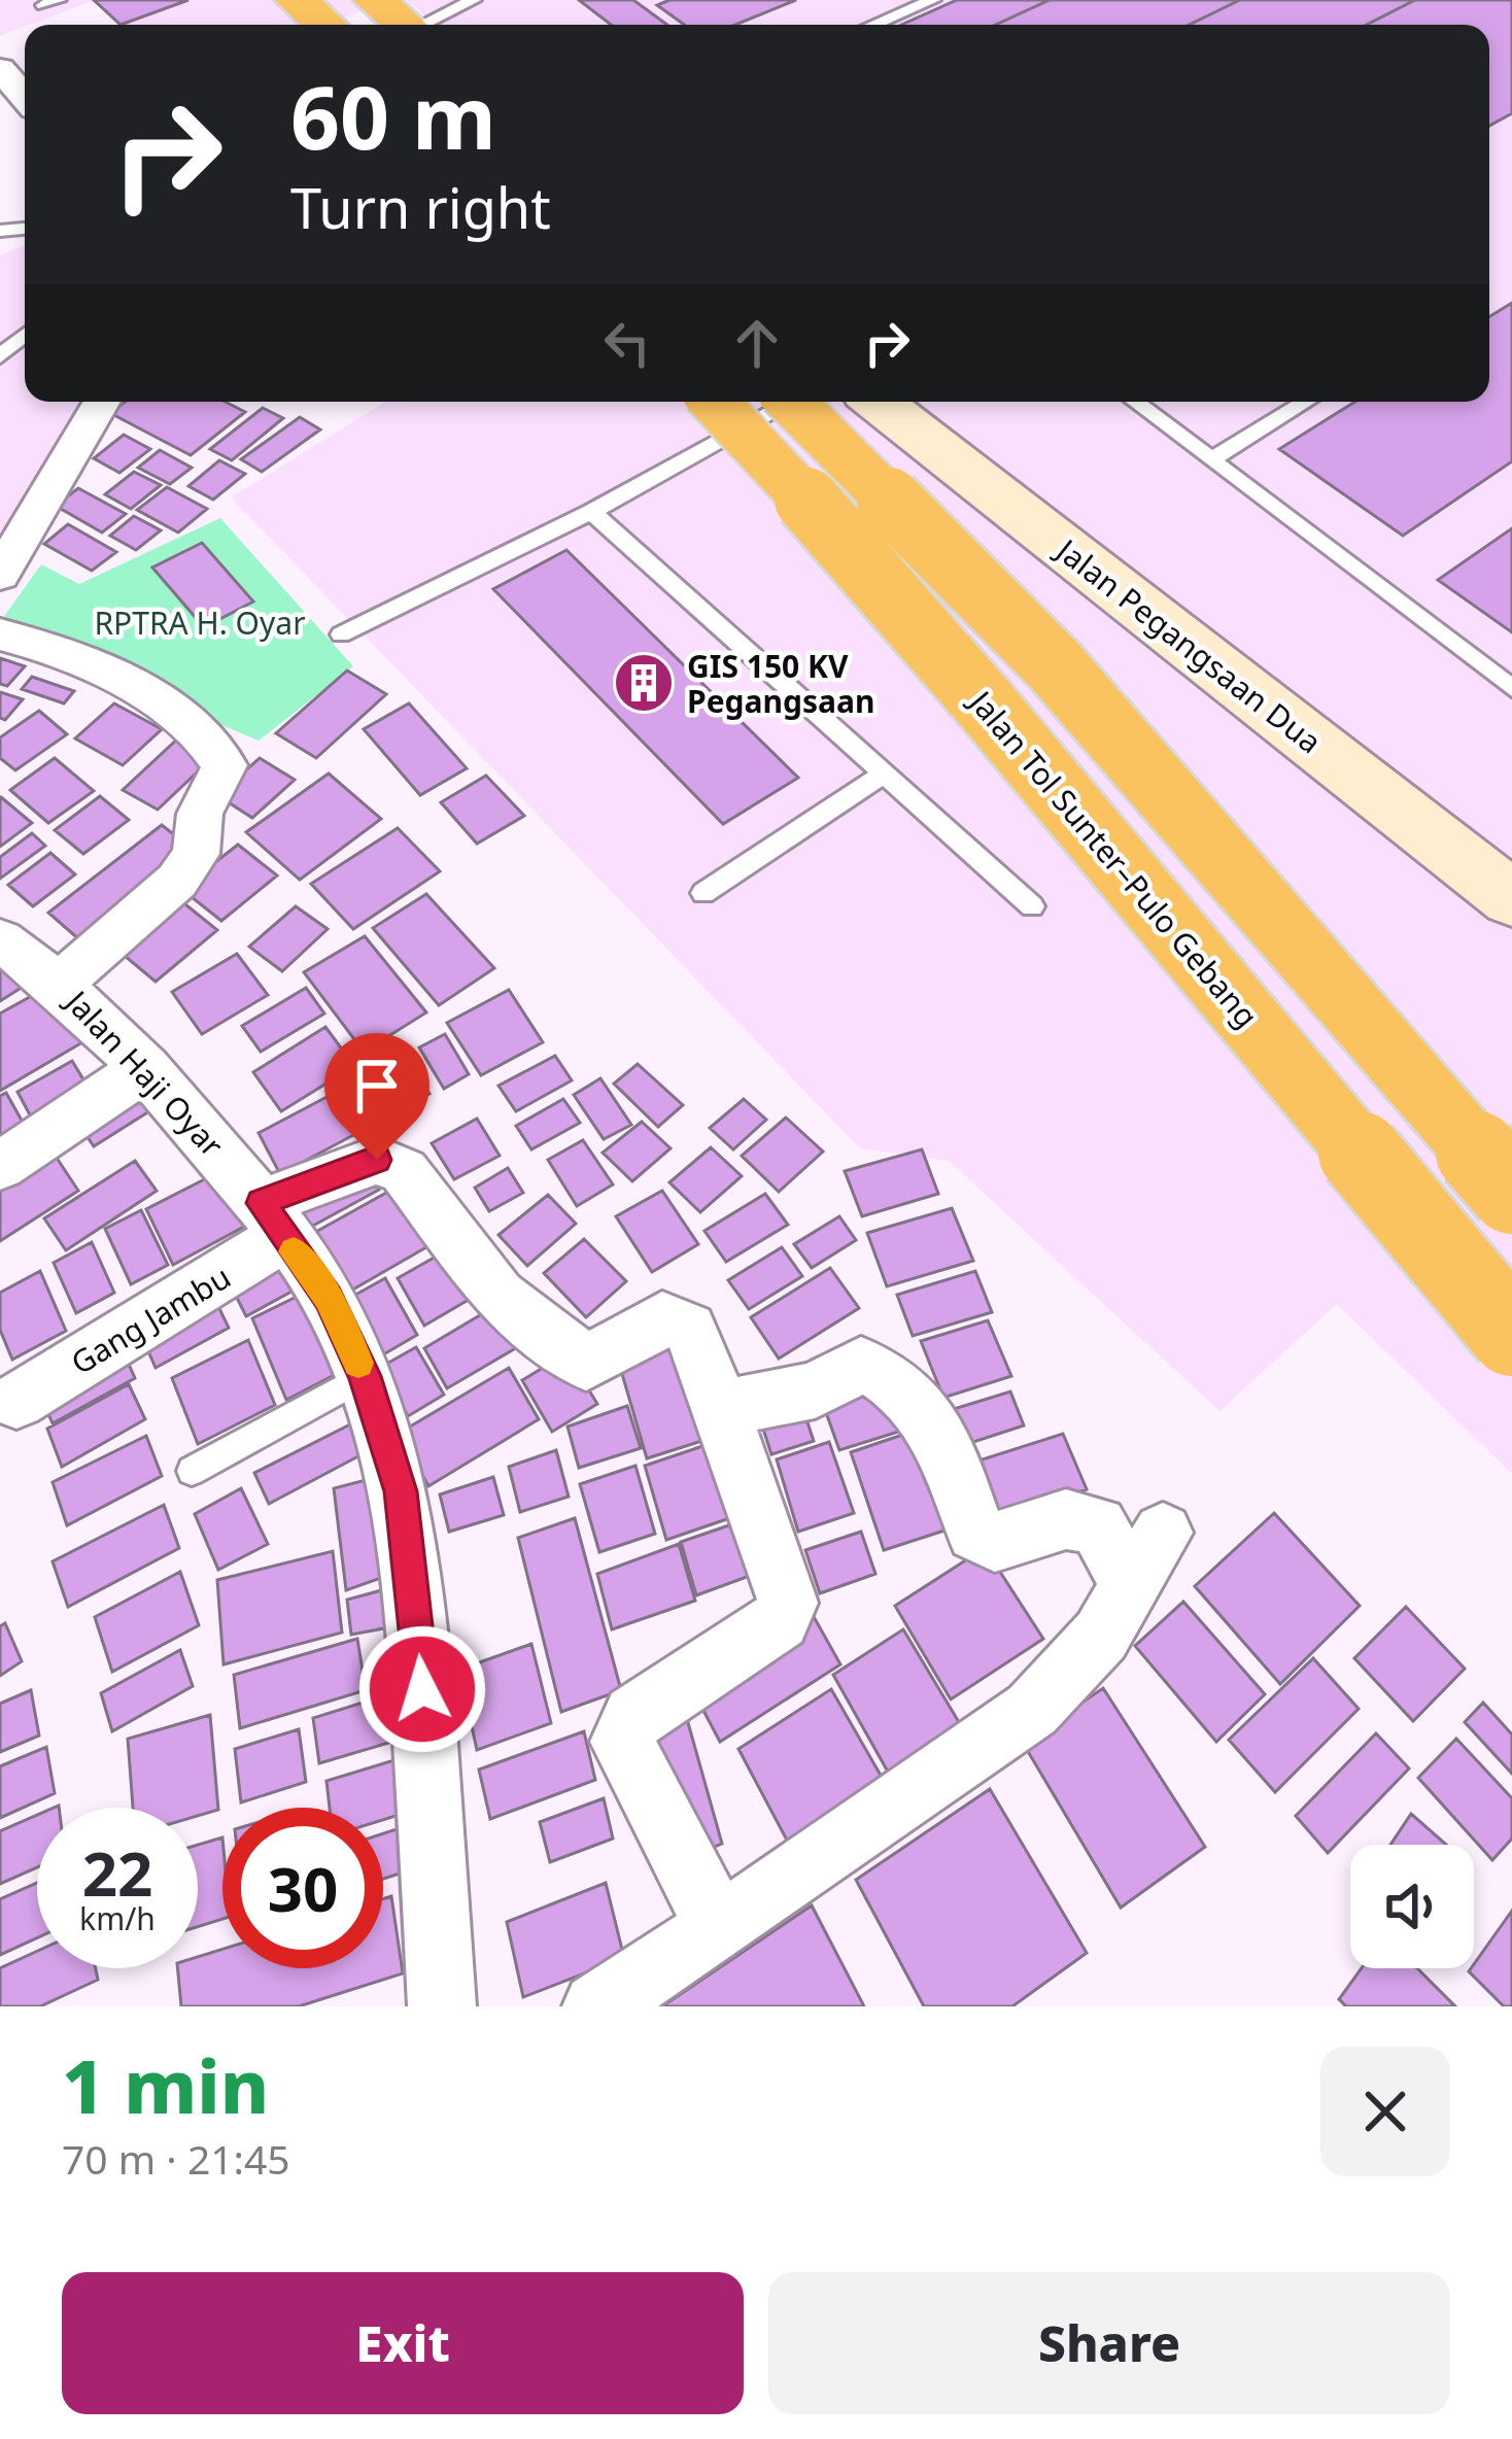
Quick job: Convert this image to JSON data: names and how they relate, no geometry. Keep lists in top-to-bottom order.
{
  "streets": {
    "highway": ["Jalan Tol Sunter–Pulo Gebang"],
    "main road": ["Jalan Pegangsaan Dua"],
    "street": ["Jalan Haji Oyar", "Gang Jambu"]
  },
  "crossings": [
    ["Jalan Haji Oyar", "Gang Jambu"]
  ],
  "parks": ["RPTRA H. Oyar"],
  "places": {
    "building": ["GIS 150 KV Pegangsaan"]
  },
  "page": {
    "turn": ["60 m", "Turn right"],
    "speed": "22 km/h",
    "limit": "30",
    "heading": ["1 min", "70 m · 21:45"],
    "buttons": ["Exit", "Share"]
  }
}
